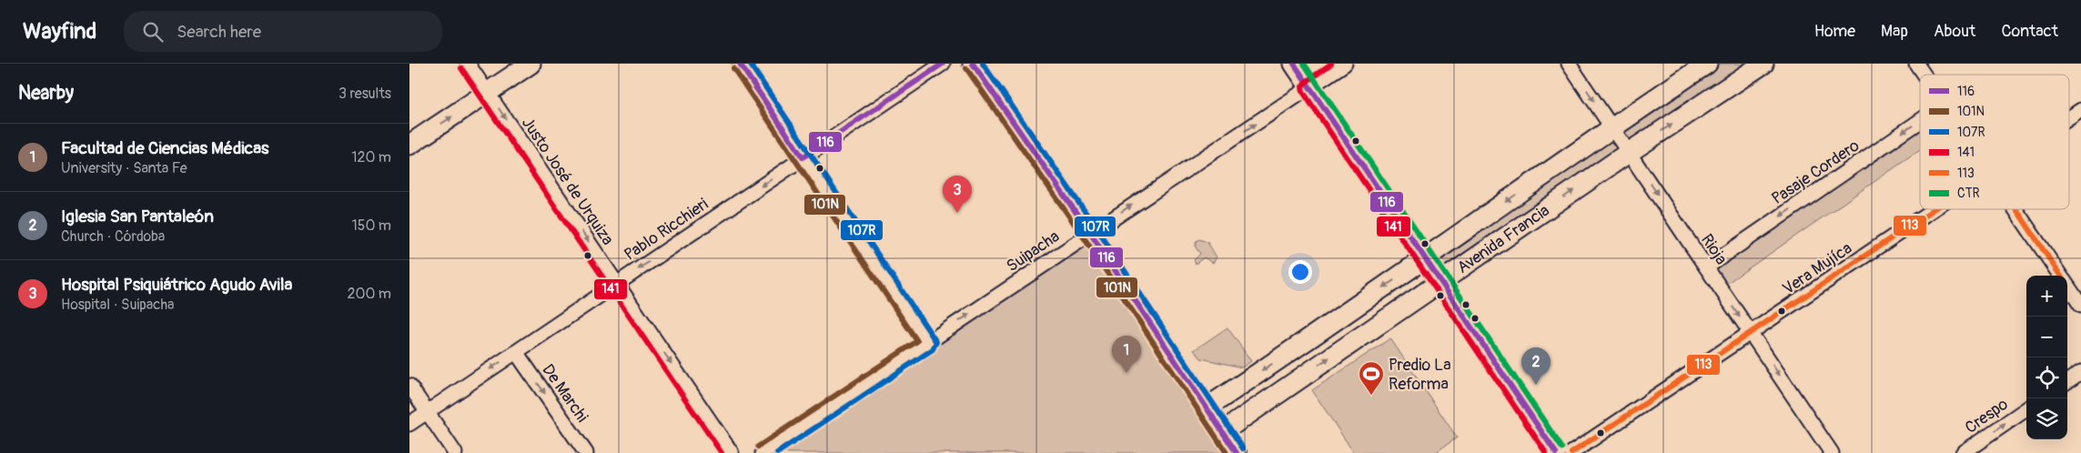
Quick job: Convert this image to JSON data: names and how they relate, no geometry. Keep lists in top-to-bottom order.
{
  "streets": {
    "main road": ["Avenida Francia"],
    "street": [
      "Pasaje Cordero",
      "Justo José de Urquiza",
      "Pablo Ricchieri",
      "Rioja",
      "Suipacha",
      "Vera Mujíca",
      "De Marchi",
      "Crespo"
    ]
  },
  "crossings": [
    ["Pasaje Cordero", "Rioja"],
    ["Justo José de Urquiza", "Pablo Ricchieri"],
    ["Pablo Ricchieri", "De Marchi"],
    ["Avenida Francia", "Rioja"],
    ["Rioja", "Vera Mujíca"]
  ],
  "one_way": [
    "Pasaje Cordero",
    "Justo José de Urquiza",
    "Pablo Ricchieri",
    "Rioja",
    "Suipacha",
    "Crespo"
  ],
  "places": {
    "sports": ["Predio La Reforma"]
  },
  "lines": [
    "transit line 116",
    "transit line 107R",
    "transit line 141",
    "transit line CTR",
    "transit line 101N",
    "transit line 113"
  ],
  "legend": [
    "116",
    "101N",
    "107R",
    "141",
    "113",
    "CTR"
  ],
  "page": {
    "header": "Wayfind",
    "search": "Search here",
    "nav": [
      "Home",
      "Map",
      "About",
      "Contact"
    ],
    "heading": ["Nearby", "3 results"],
    "list": [
      {
        "mark": "1",
        "name": "Facultad de Ciencias Médicas",
        "note": "University · Santa Fe",
        "value": "120 m"
      },
      {
        "mark": "2",
        "name": "Iglesia San Pantaleón",
        "note": "Church · Córdoba",
        "value": "150 m"
      },
      {
        "mark": "3",
        "name": "Hospital Psiquiátrico Agudo Avila",
        "note": "Hospital · Suipacha",
        "value": "200 m"
      }
    ],
    "pins": ["3", "1", "2"],
    "map_buttons": ["+", "−"]
  }
}
